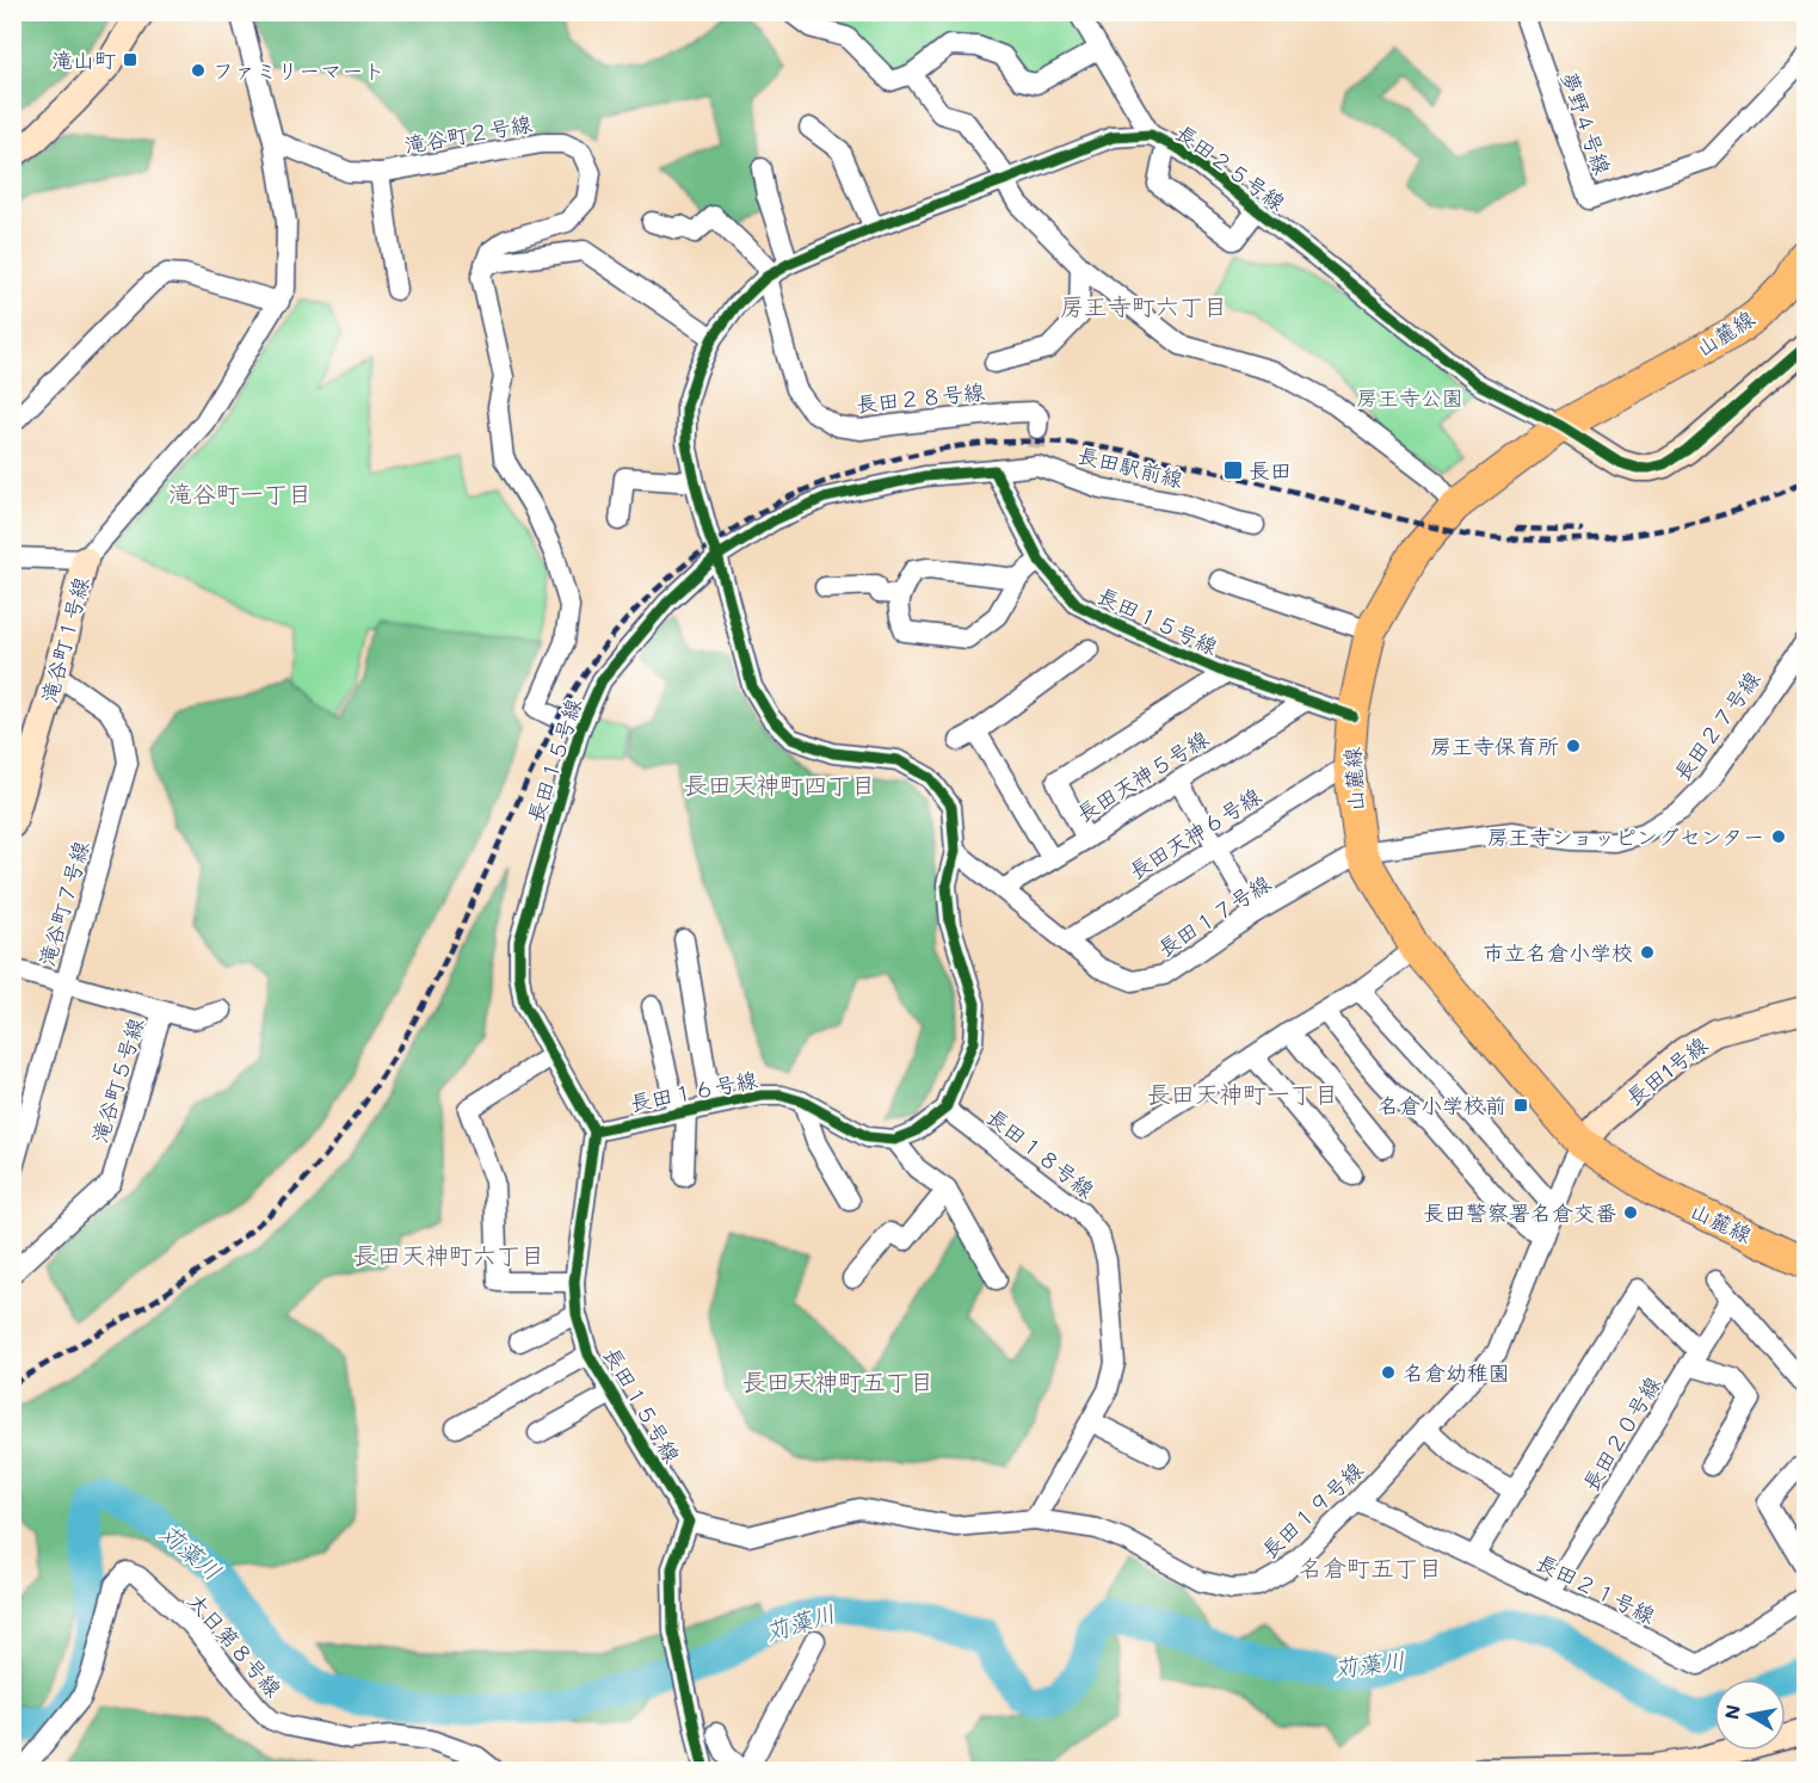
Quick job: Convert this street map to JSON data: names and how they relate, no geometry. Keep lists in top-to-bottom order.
{
  "streets": {
    "main road": ["山麓線"],
    "street": [
      "夢野４号線",
      "滝谷町２号線",
      "長田２５号線",
      "長田２８号線",
      "長田駅前線",
      "長田１５号線",
      "滝谷町１号線",
      "長田２７号線",
      "長田天神５号線",
      "長田天神６号線",
      "滝谷町７号線",
      "長田１７号線",
      "長田1号線",
      "滝谷町５号線",
      "長田１６号線",
      "長田１８号線",
      "長田２０号線",
      "長田１９号線",
      "長田２１号線",
      "大日第８号線"
    ]
  },
  "crossings": [
    ["滝谷町２号線", "滝谷町１号線"],
    ["長田２５号線", "山麓線"],
    ["長田２５号線", "長田２８号線"],
    ["長田２５号線", "長田１５号線"],
    ["山麓線", "長田１５号線"],
    ["山麓線", "長田２７号線"],
    ["山麓線", "長田天神６号線"],
    ["山麓線", "長田１７号線"],
    ["山麓線", "長田1号線"],
    ["山麓線", "長田１９号線"],
    ["長田２８号線", "長田駅前線"],
    ["長田駅前線", "長田１５号線"],
    ["長田１５号線", "長田天神５号線"],
    ["長田１５号線", "長田１６号線"],
    ["長田１５号線", "長田１９号線"],
    ["滝谷町１号線", "滝谷町７号線"],
    ["長田２７号線", "長田１７号線"],
    ["長田天神５号線", "長田１７号線"],
    ["長田天神６号線", "長田１７号線"],
    ["滝谷町７号線", "滝谷町５号線"],
    ["長田1号線", "長田１９号線"],
    ["長田１８号線", "長田１９号線"],
    ["長田２０号線", "長田２１号線"],
    ["長田１９号線", "長田２１号線"]
  ],
  "districts": [
    "房王寺町六丁目",
    "滝谷町一丁目",
    "長田天神町四丁目",
    "長田天神町一丁目",
    "長田天神町六丁目",
    "長田天神町五丁目",
    "名倉町五丁目"
  ],
  "water": ["苅藻川"],
  "parks": ["房王寺公園"],
  "places": {
    "transit": ["滝山町", "長田", "名倉小学校前"],
    "other": [
      "ファミリーマート",
      "房王寺保育所",
      "房王寺ショッピングセンター",
      "市立名倉小学校",
      "長田警察署名倉交番",
      "名倉幼稚園"
    ]
  },
  "north": "left"
}
